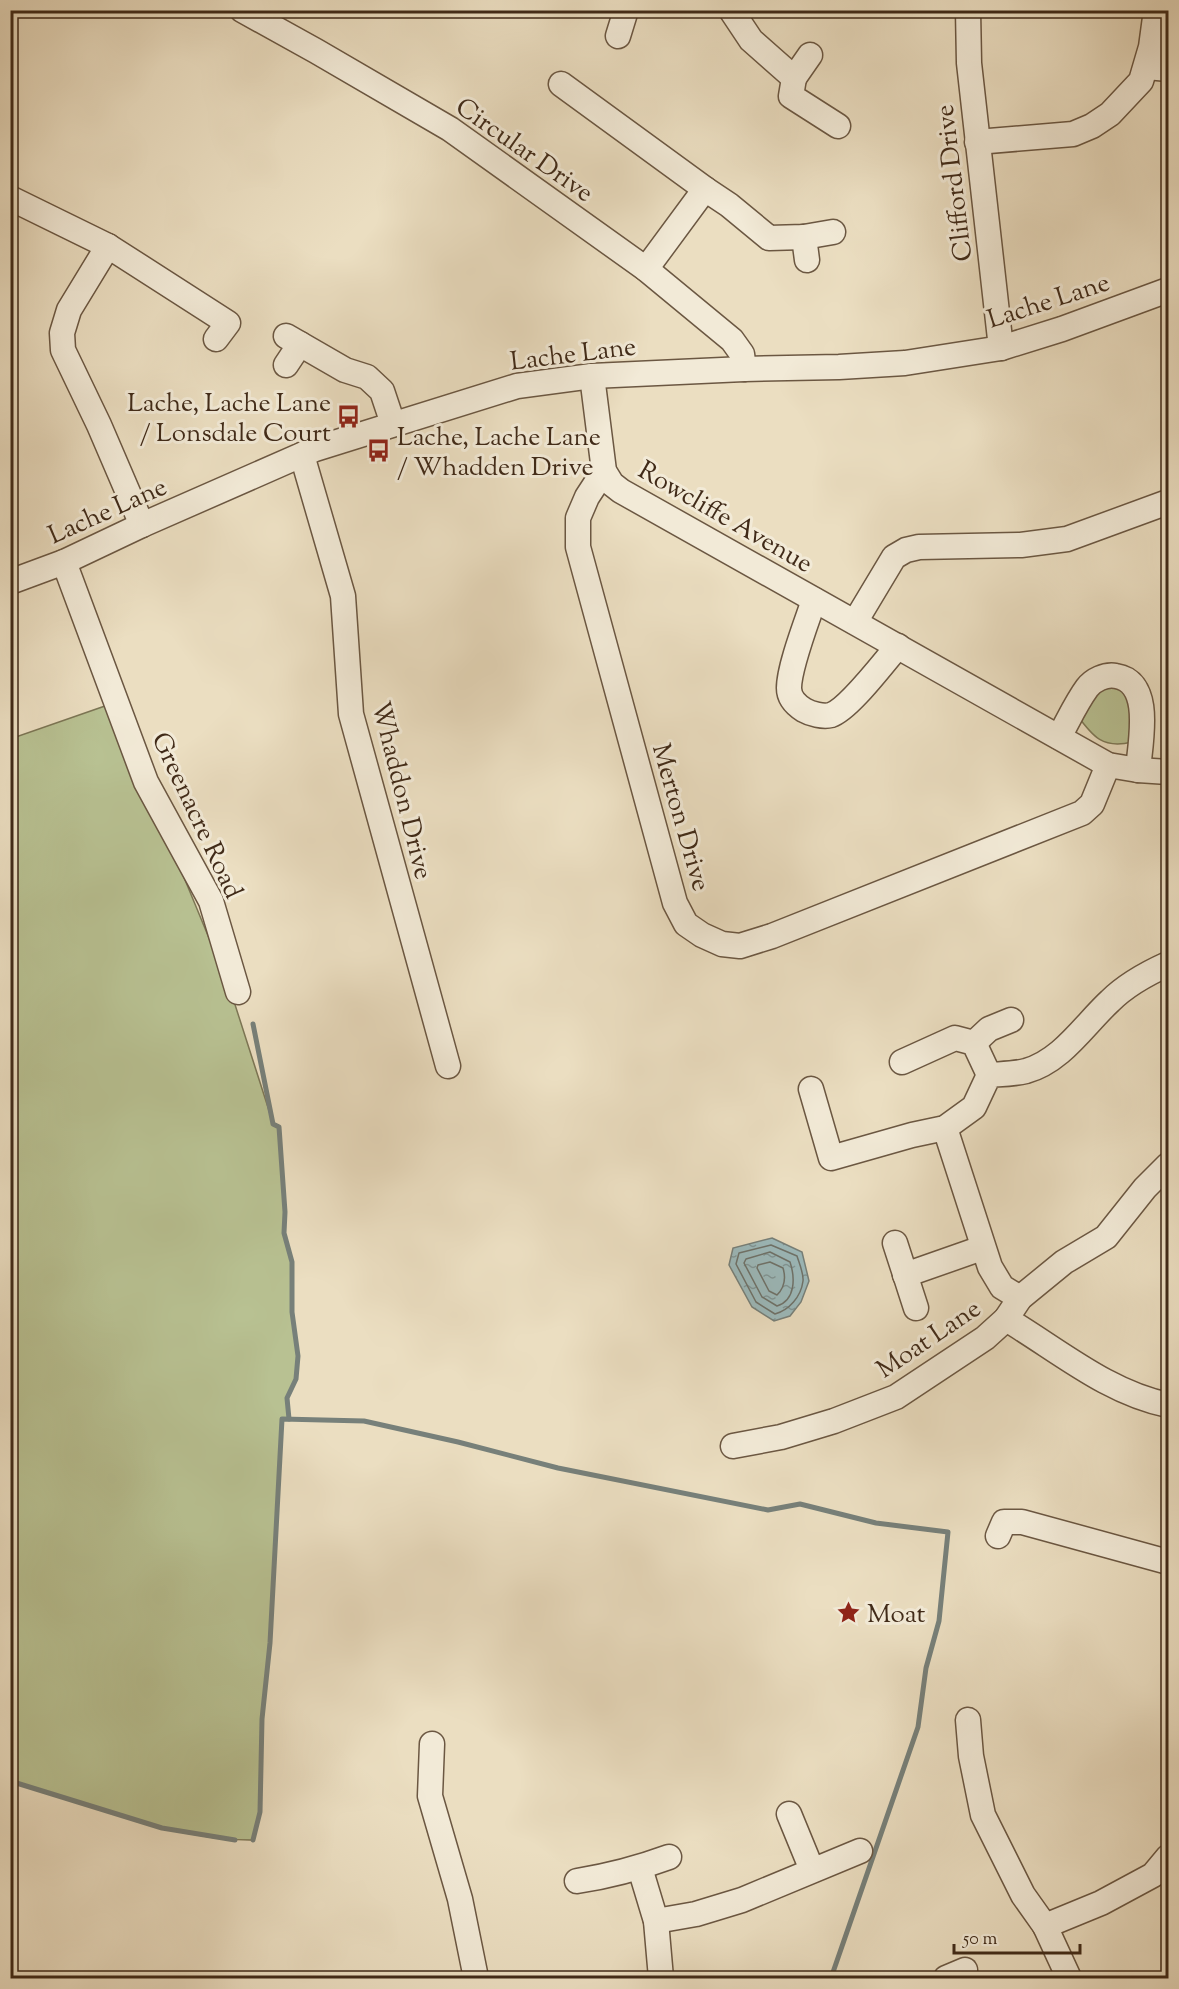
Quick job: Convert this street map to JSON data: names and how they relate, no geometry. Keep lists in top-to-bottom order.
{
  "streets": {
    "street": [
      "Circular Drive",
      "Clifford Drive",
      "Lache Lane",
      "Rowcliffe Avenue",
      "Whaddon Drive",
      "Greenacre Road",
      "Merton Drive",
      "Moat Lane"
    ]
  },
  "crossings": [
    ["Circular Drive", "Lache Lane"],
    ["Clifford Drive", "Lache Lane"],
    ["Lache Lane", "Rowcliffe Avenue"],
    ["Lache Lane", "Whaddon Drive"],
    ["Lache Lane", "Greenacre Road"],
    ["Rowcliffe Avenue", "Merton Drive"]
  ],
  "places": {
    "bus stop": ["Lache, Lache Lane / Lonsdale Court", "Lache, Lache Lane / Whadden Drive"],
    "place": ["Moat"]
  },
  "scale_bar": "50 m"
}
